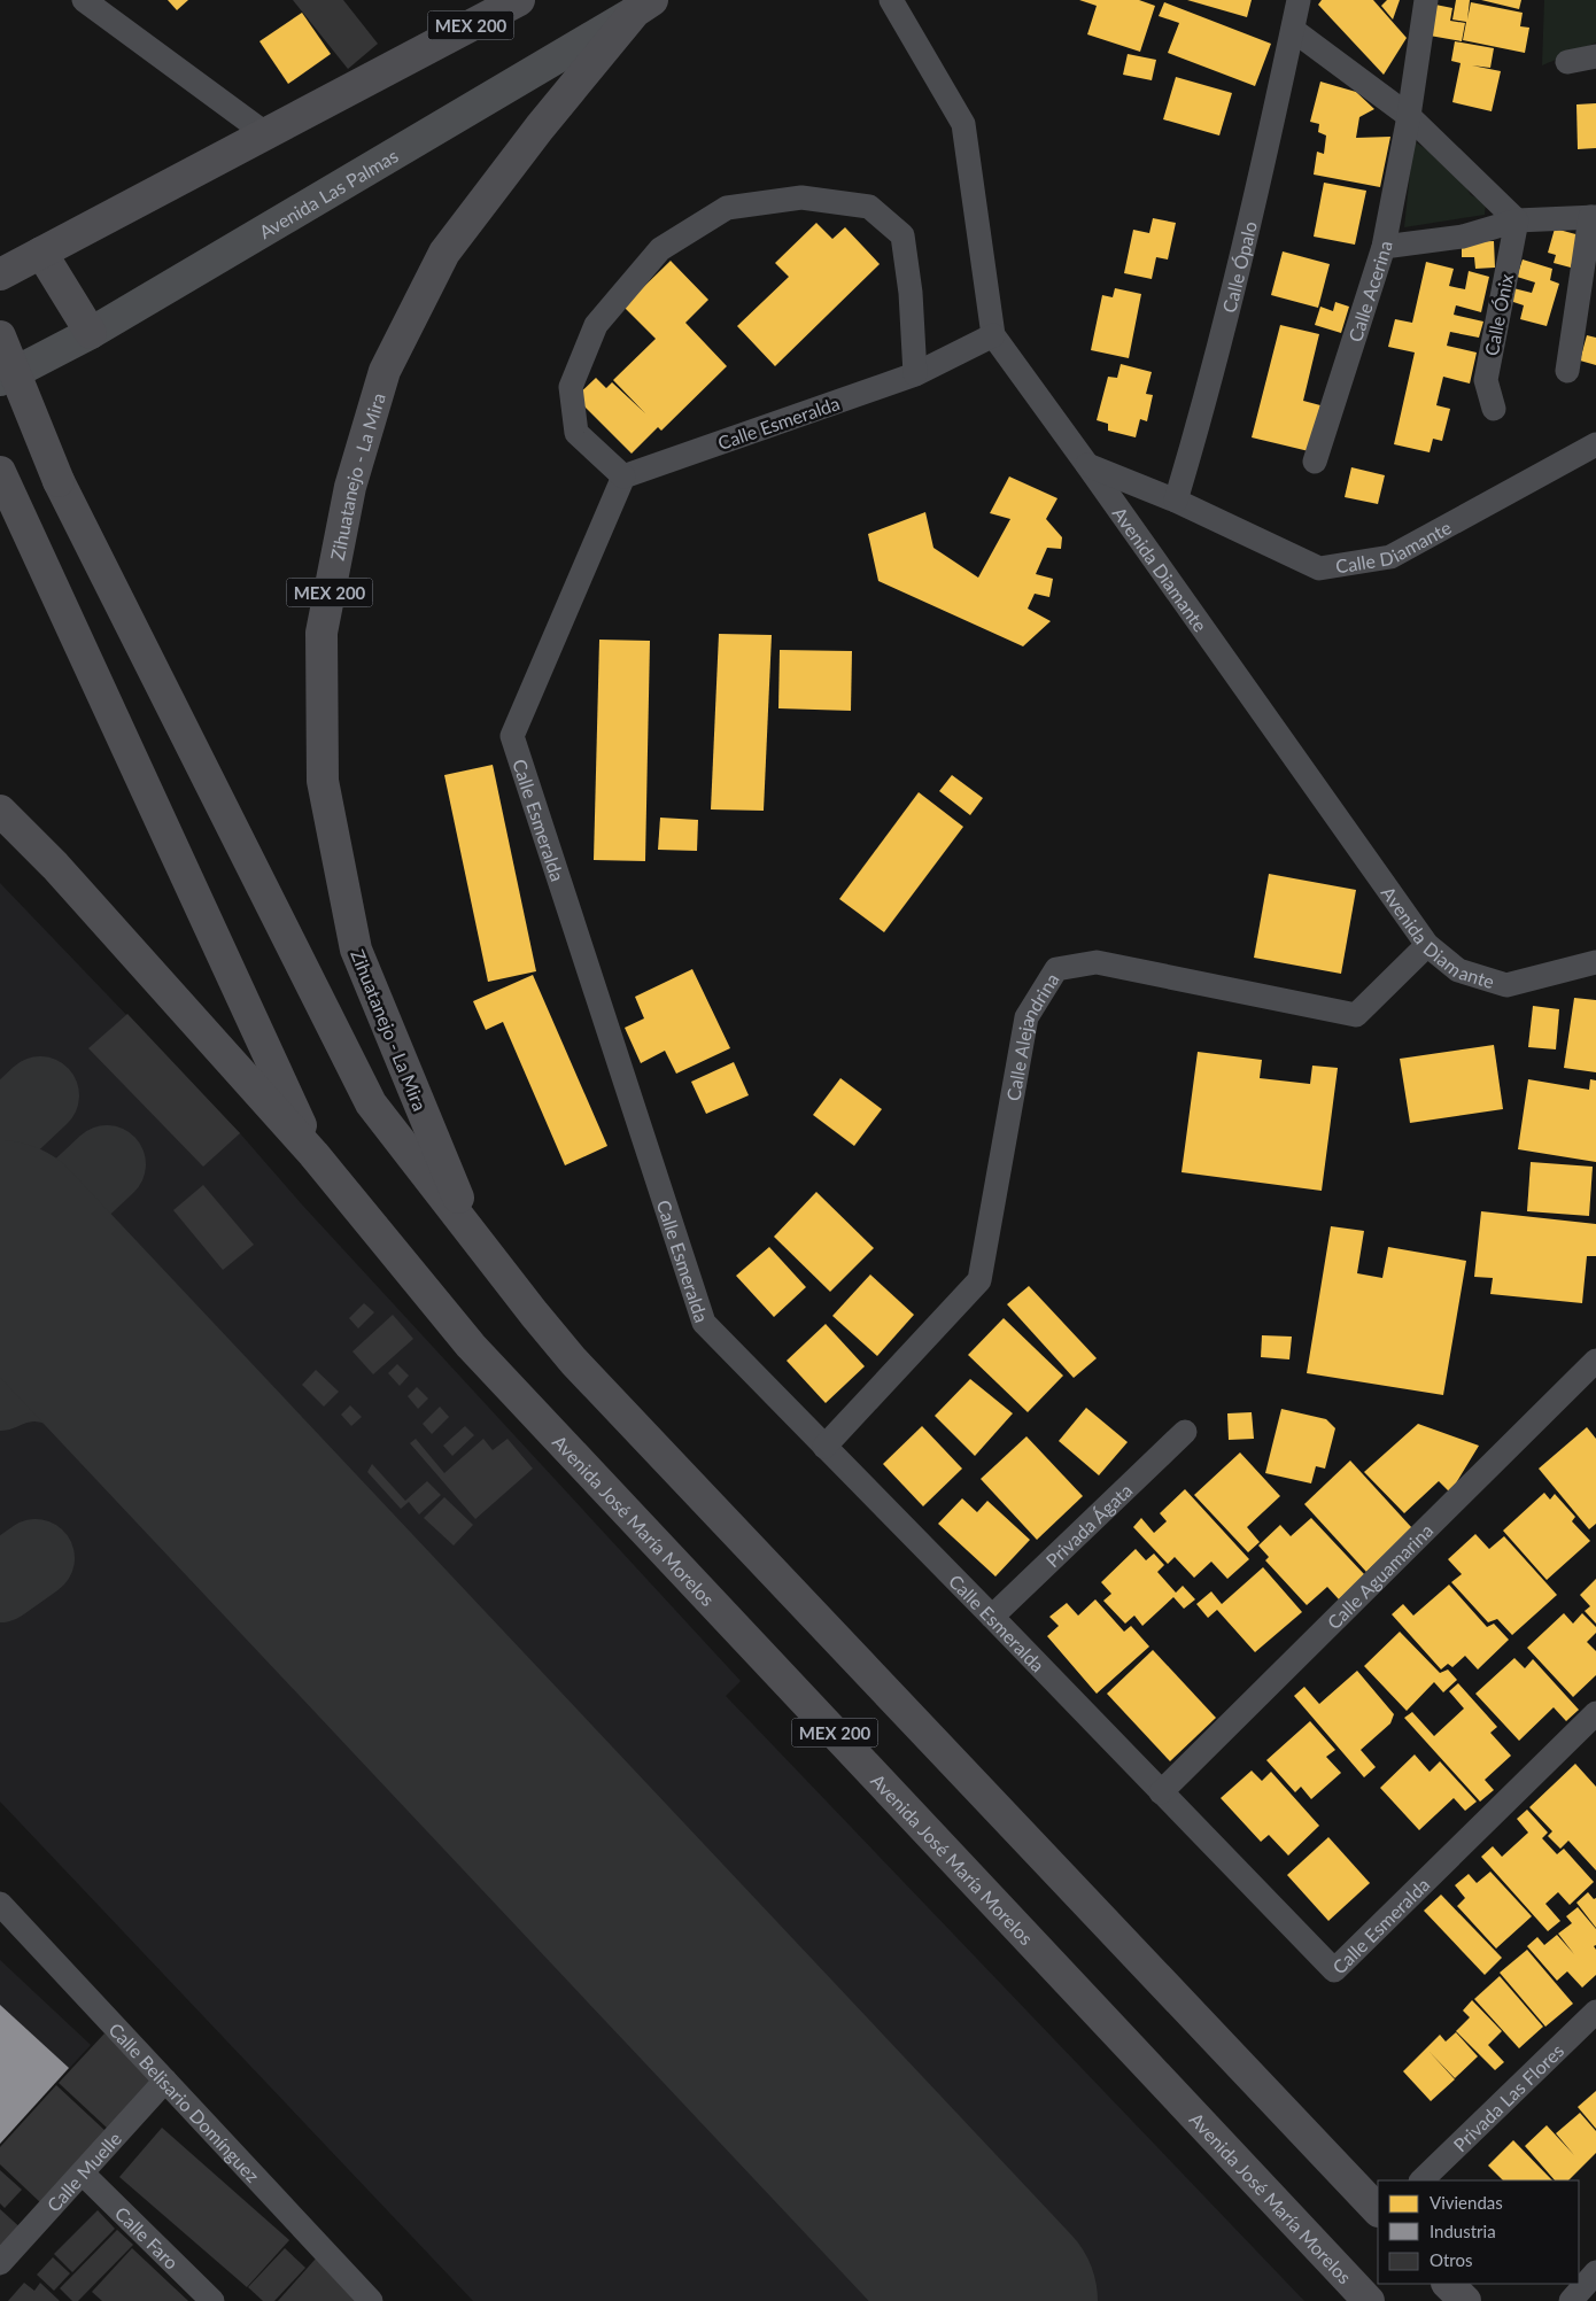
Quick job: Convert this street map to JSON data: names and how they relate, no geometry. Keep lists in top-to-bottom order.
{
  "streets": {
    "highway": ["MEX 200", "Zihuatanejo - La Mira", "Avenida José María Morelos"],
    "main road": ["Avenida Las Palmas"],
    "street": [
      "Calle Ópalo",
      "Calle Acerina",
      "Calle Ónix",
      "Calle Esmeralda",
      "Calle Diamante",
      "Avenida Diamante",
      "Calle Alejandrina",
      "Privada Ágata",
      "Calle Aguamarina",
      "Privada Las Flores",
      "Calle Belisario Domínguez",
      "Calle Muelle",
      "Calle Faro"
    ]
  },
  "crossings": [
    ["MEX 200", "Zihuatanejo - La Mira"],
    ["MEX 200", "Avenida José María Morelos"],
    ["Avenida Las Palmas", "Zihuatanejo - La Mira"],
    ["Calle Ópalo", "Calle Diamante"],
    ["Calle Esmeralda", "Avenida Diamante"],
    ["Calle Esmeralda", "Calle Alejandrina"],
    ["Calle Esmeralda", "Privada Ágata"],
    ["Calle Esmeralda", "Calle Aguamarina"],
    ["Calle Diamante", "Avenida Diamante"],
    ["Avenida Diamante", "Calle Alejandrina"],
    ["Calle Belisario Domínguez", "Calle Muelle"],
    ["Calle Muelle", "Calle Faro"]
  ],
  "legend": ["Viviendas", "Industria", "Otros"]
}
